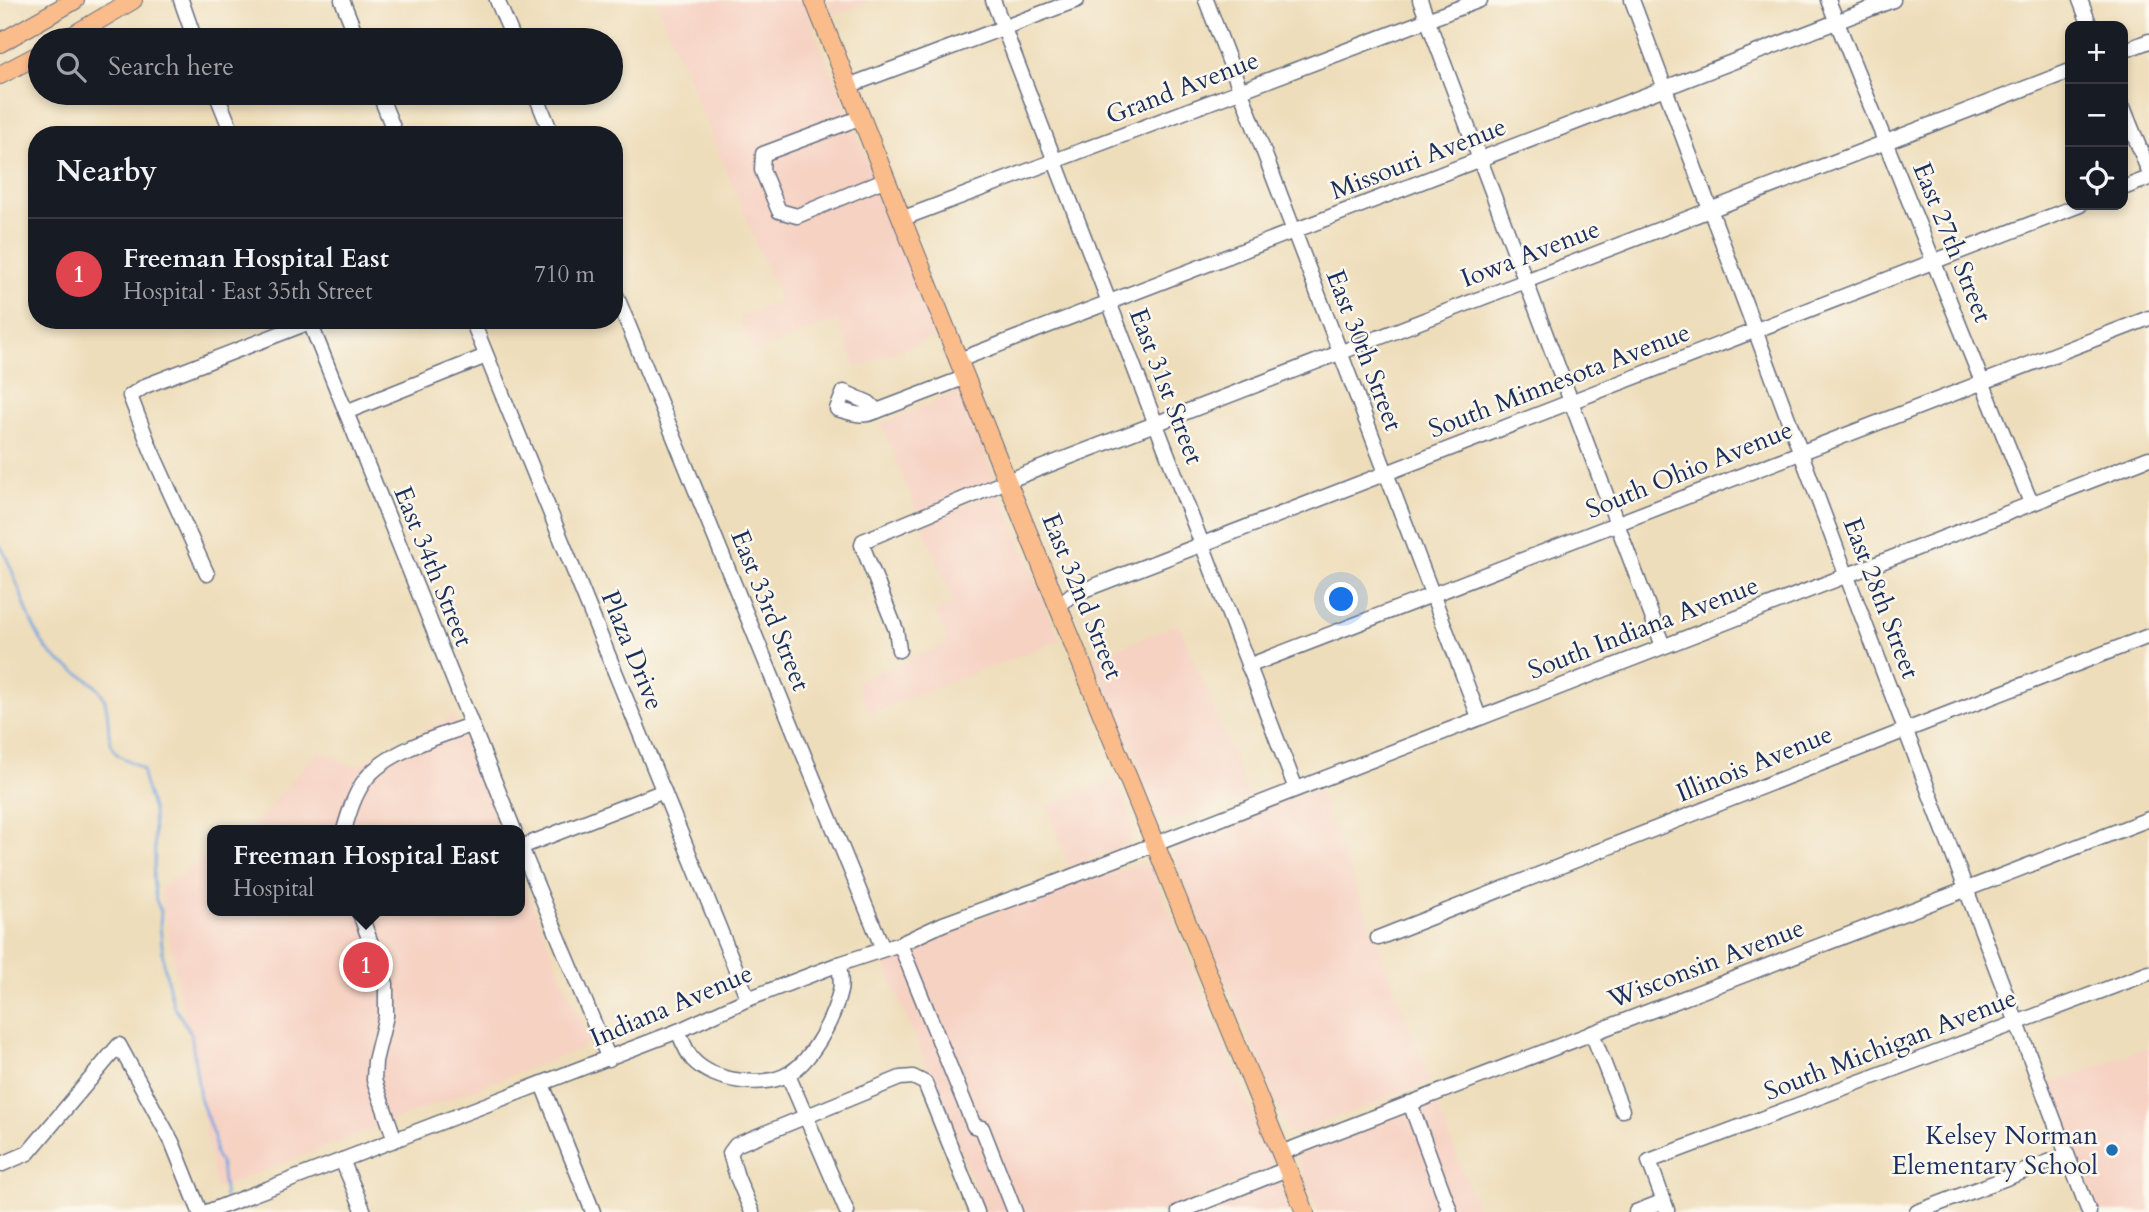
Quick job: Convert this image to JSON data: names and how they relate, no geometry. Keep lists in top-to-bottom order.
{
  "streets": {
    "main road": ["East 32nd Street"],
    "street": [
      "Grand Avenue",
      "Missouri Avenue",
      "East 27th Street",
      "Iowa Avenue",
      "East 30th Street",
      "South Minnesota Avenue",
      "East 31st Street",
      "South Ohio Avenue",
      "East 34th Street",
      "East 28th Street",
      "East 33rd Street",
      "South Indiana Avenue",
      "Plaza Drive",
      "Illinois Avenue",
      "Wisconsin Avenue",
      "Indiana Avenue",
      "South Michigan Avenue"
    ]
  },
  "crossings": [
    ["Grand Avenue", "East 30th Street"],
    ["Grand Avenue", "East 31st Street"],
    ["Grand Avenue", "East 32nd Street"],
    ["Missouri Avenue", "East 27th Street"],
    ["Missouri Avenue", "East 30th Street"],
    ["Missouri Avenue", "East 31st Street"],
    ["Missouri Avenue", "East 32nd Street"],
    ["Missouri Avenue", "East 28th Street"],
    ["East 27th Street", "Iowa Avenue"],
    ["East 27th Street", "South Minnesota Avenue"],
    ["East 27th Street", "South Ohio Avenue"],
    ["East 27th Street", "South Indiana Avenue"],
    ["Iowa Avenue", "East 30th Street"],
    ["Iowa Avenue", "East 31st Street"],
    ["Iowa Avenue", "East 32nd Street"],
    ["Iowa Avenue", "East 28th Street"],
    ["East 30th Street", "South Minnesota Avenue"],
    ["East 30th Street", "South Ohio Avenue"],
    ["East 30th Street", "South Indiana Avenue"],
    ["South Minnesota Avenue", "East 31st Street"],
    ["South Minnesota Avenue", "East 32nd Street"],
    ["South Minnesota Avenue", "East 28th Street"],
    ["East 31st Street", "South Ohio Avenue"],
    ["East 31st Street", "South Indiana Avenue"],
    ["South Ohio Avenue", "East 28th Street"],
    ["East 32nd Street", "South Indiana Avenue"],
    ["East 32nd Street", "Wisconsin Avenue"],
    ["East 32nd Street", "Indiana Avenue"],
    ["East 28th Street", "South Indiana Avenue"],
    ["East 28th Street", "Illinois Avenue"],
    ["East 28th Street", "Wisconsin Avenue"],
    ["East 28th Street", "South Michigan Avenue"],
    ["East 33rd Street", "Indiana Avenue"],
    ["South Indiana Avenue", "Indiana Avenue"],
    ["Plaza Drive", "Indiana Avenue"]
  ],
  "places": ["Kelsey Norman Elementary School"],
  "page": {
    "map_buttons": ["+", "−"],
    "search": "Search here",
    "heading": "Nearby",
    "list": [
      {
        "mark": "1",
        "name": "Freeman Hospital East",
        "note": "Hospital · East 35th Street",
        "value": "710 m"
      }
    ],
    "popup": ["Freeman Hospital East", "Hospital"],
    "pins": "1"
  }
}
